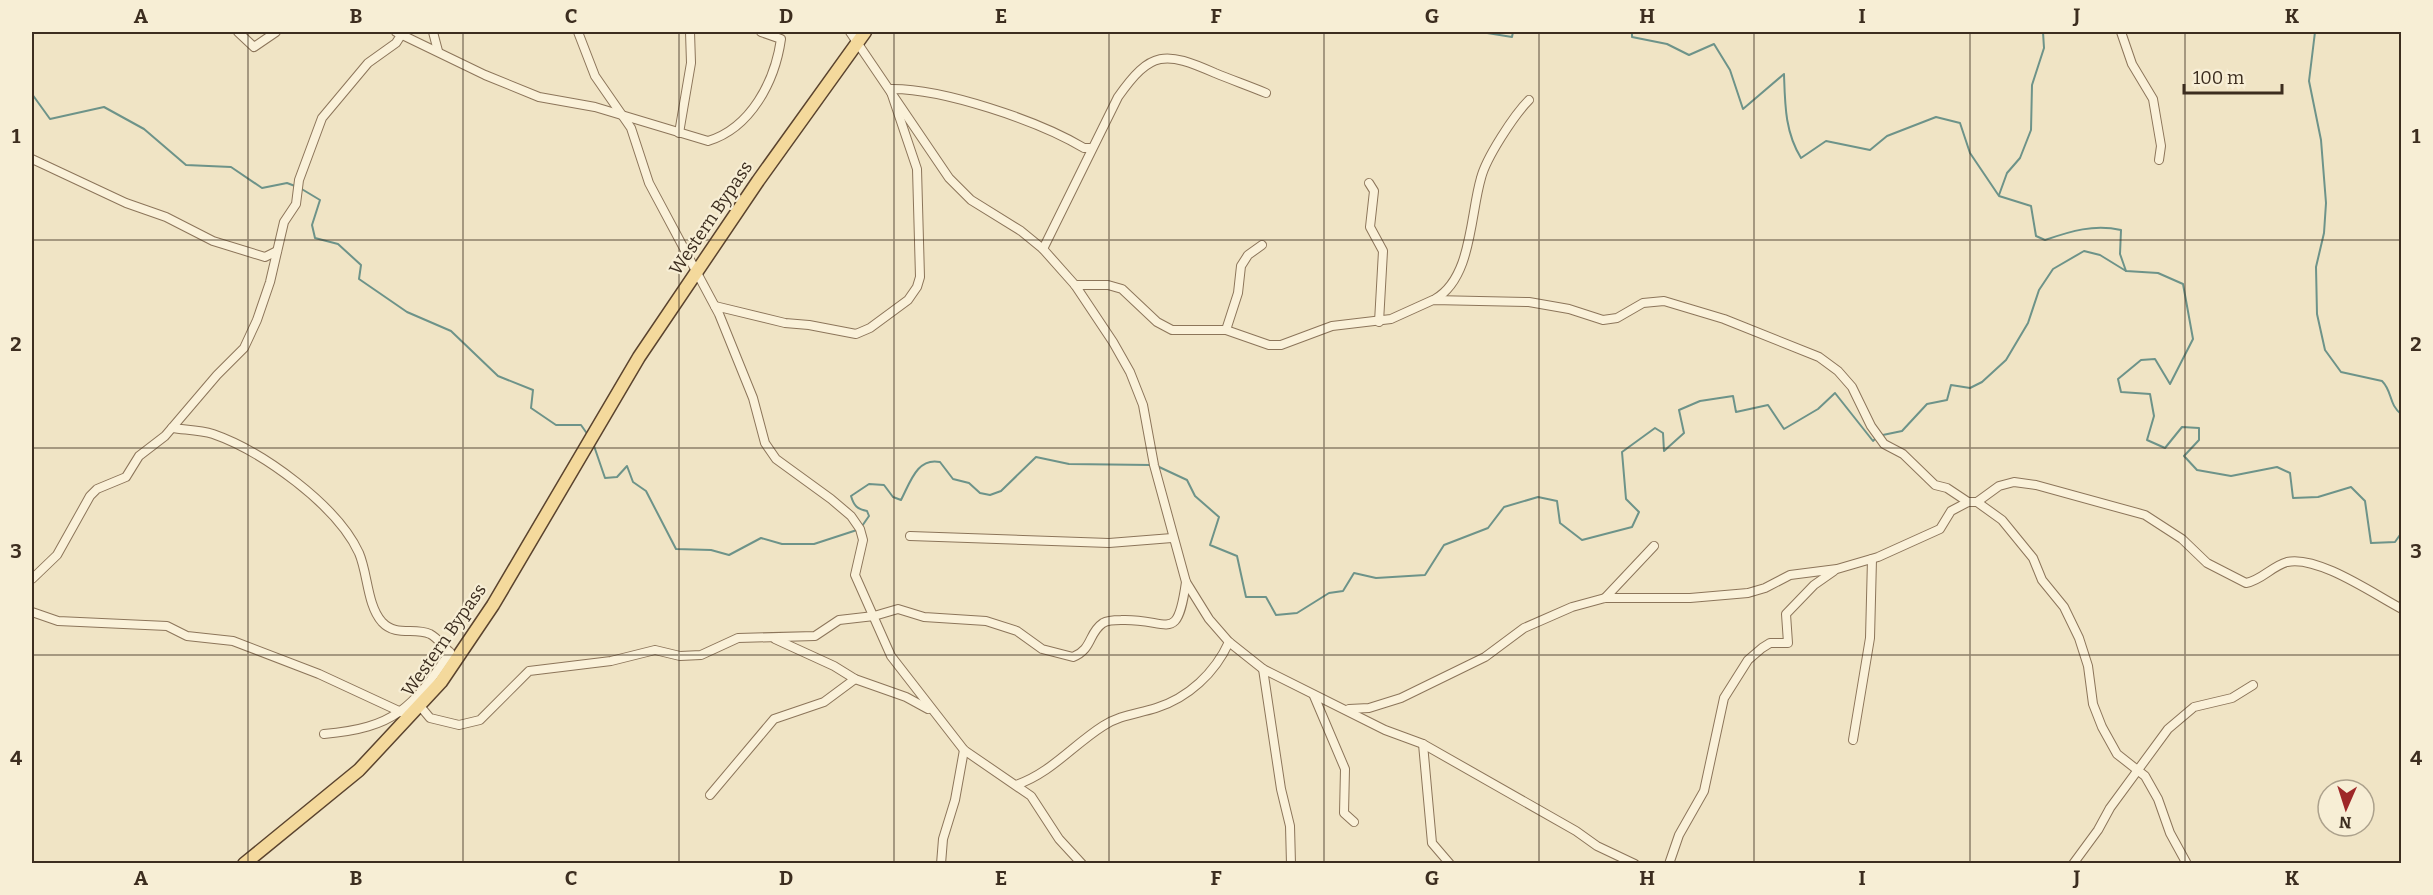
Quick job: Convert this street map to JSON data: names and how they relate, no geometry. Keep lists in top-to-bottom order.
{
  "streets": {
    "main road": ["Western Bypass"]
  },
  "scale_bar": "100 m",
  "north": "bottom",
  "grid": {
    "columns": [
      "A",
      "B",
      "C",
      "D",
      "E",
      "F",
      "G",
      "H",
      "I",
      "J",
      "K"
    ],
    "rows": [
      "1",
      "2",
      "3",
      "4"
    ]
  }
}
